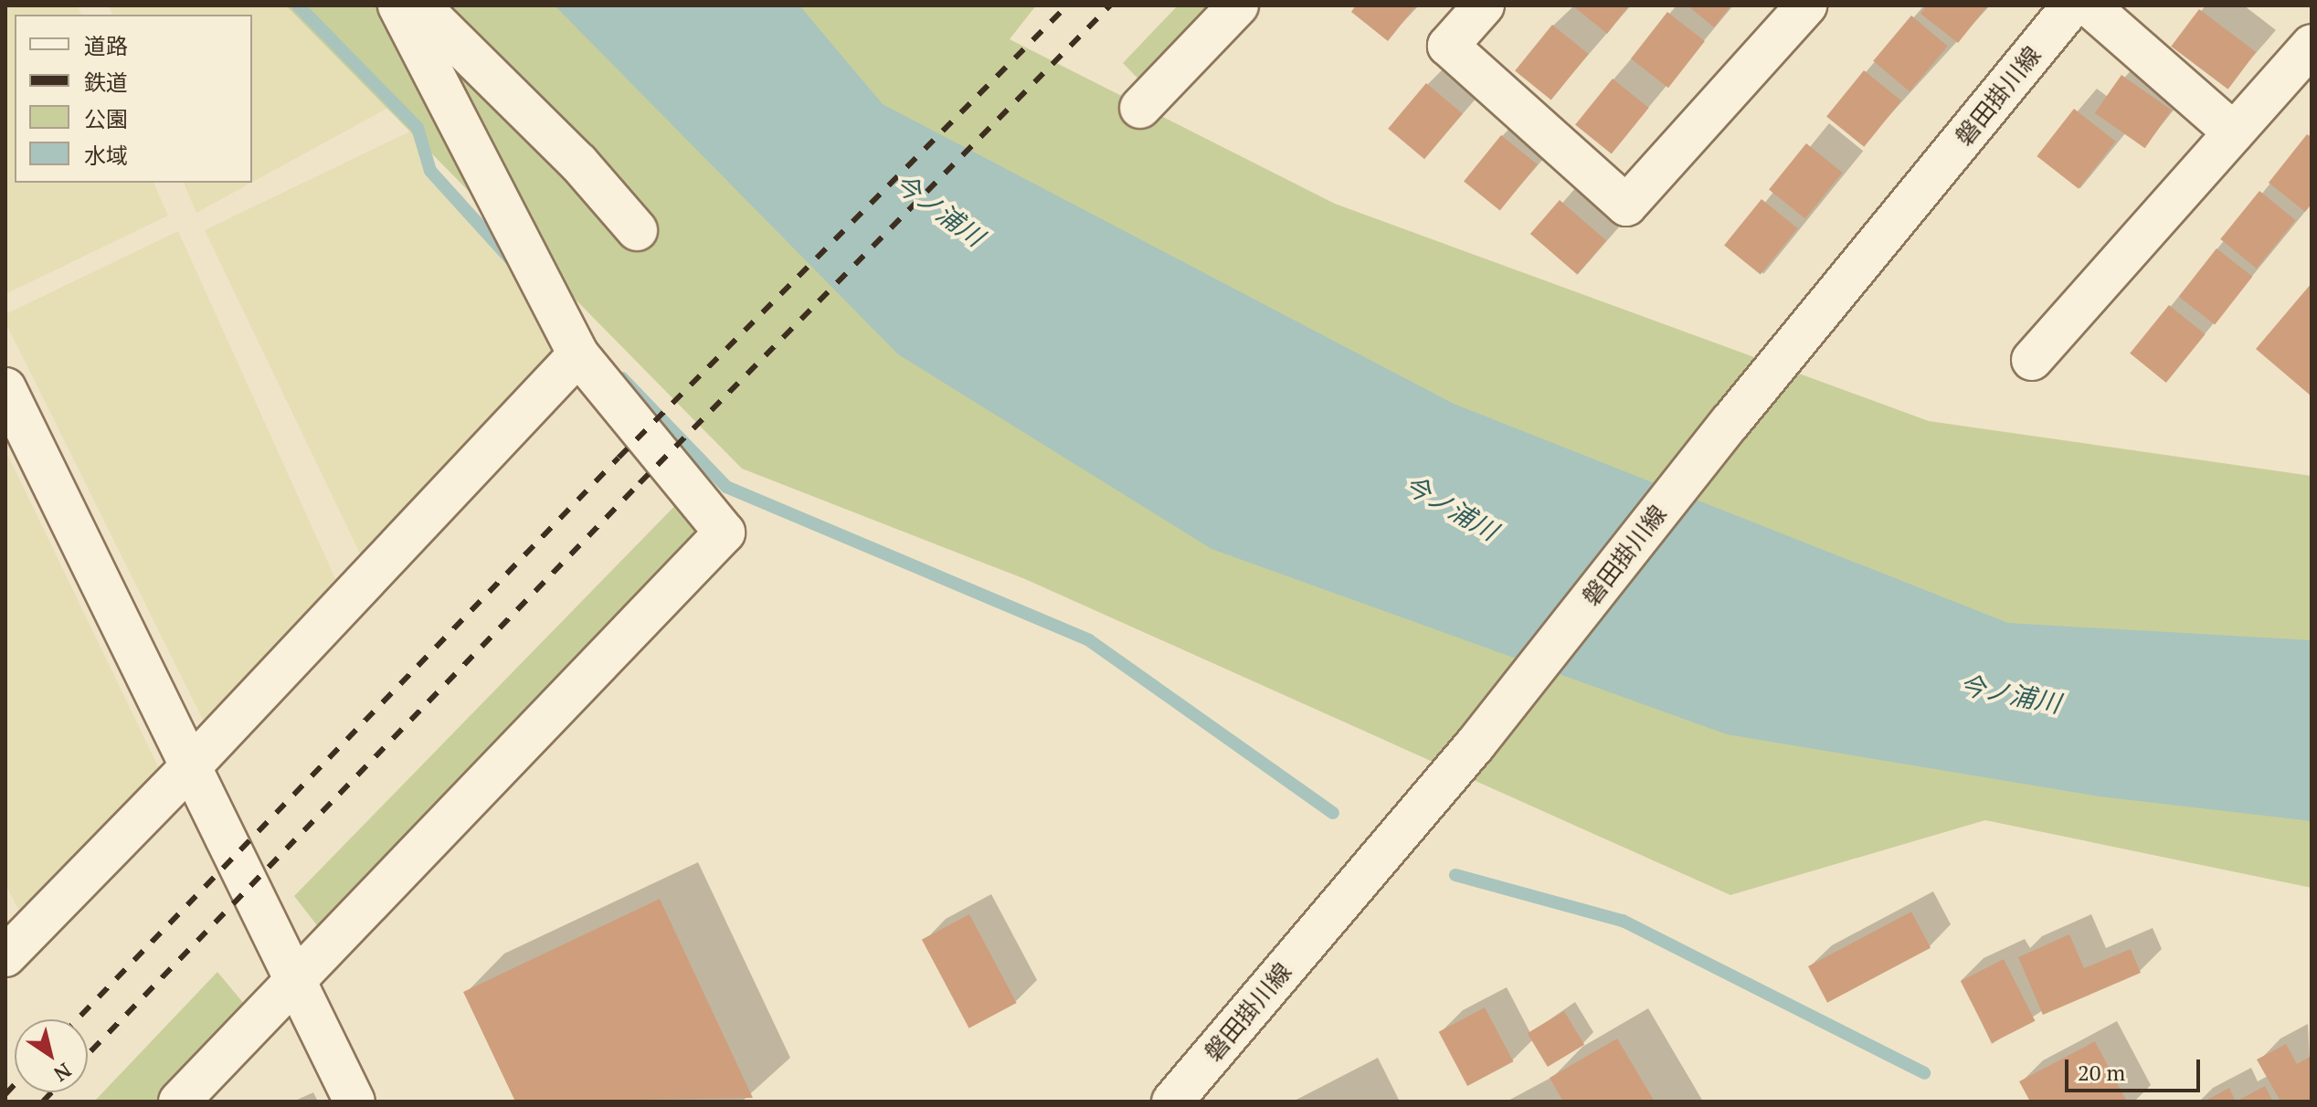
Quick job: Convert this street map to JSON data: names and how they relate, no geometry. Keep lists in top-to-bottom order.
{
  "streets": {
    "street": ["磐田掛川線"]
  },
  "water": ["今ノ浦川"],
  "legend": [
    "道路",
    "鉄道",
    "公園",
    "水域"
  ],
  "scale_bar": "20 m",
  "north": "bottom right"
}
